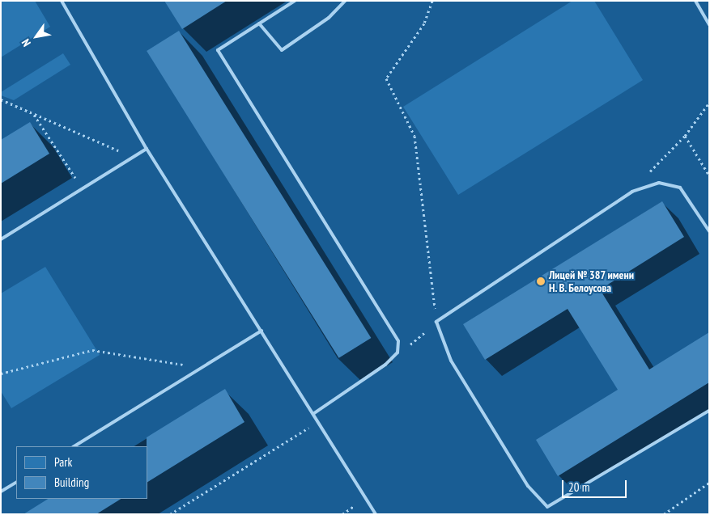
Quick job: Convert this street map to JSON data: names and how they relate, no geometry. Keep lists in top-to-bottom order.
{
  "places": ["Лицей № 387 имени Н. В. Белоусова"],
  "legend": ["Park", "Building"],
  "scale_bar": "20 m",
  "north": "bottom left"
}
